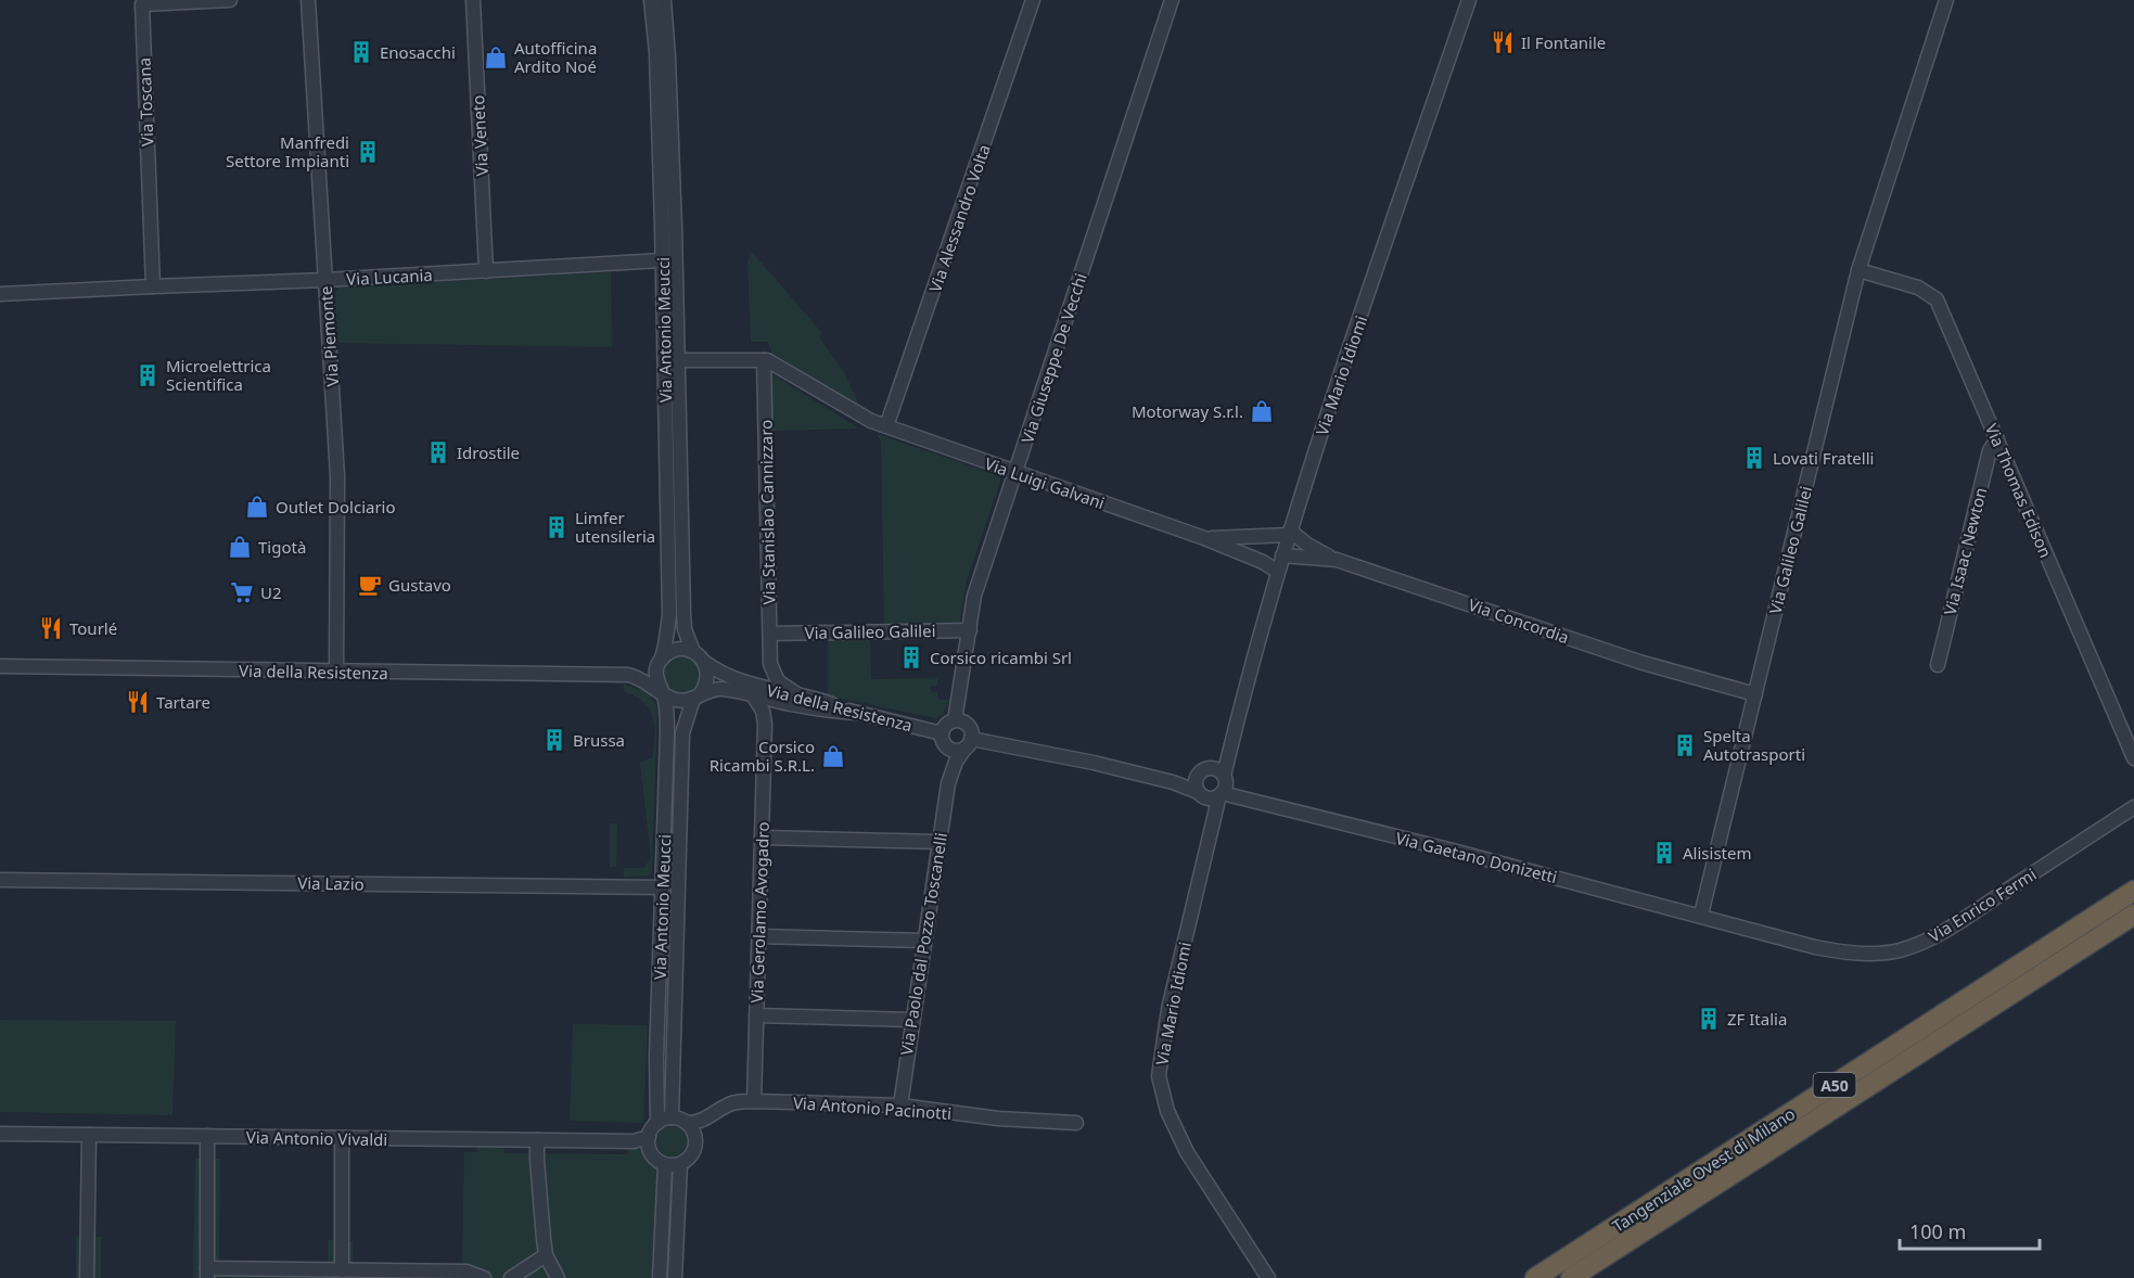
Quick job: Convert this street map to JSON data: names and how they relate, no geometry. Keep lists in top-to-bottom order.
{
  "streets": {
    "highway": ["A50", "Tangenziale Ovest di Milano"],
    "street": [
      "Via Toscana",
      "Via Veneto",
      "Via Alessandro Volta",
      "Via Lucania",
      "Via Antonio Meucci",
      "Via Piemonte",
      "Via Giuseppe De Vecchi",
      "Via Mario Idiomi",
      "Via Luigi Galvani",
      "Via Thomas Edison",
      "Via Stanislao Cannizzaro",
      "Via Galileo Galilei",
      "Via Isaac Newton",
      "Via Concordia",
      "Via della Resistenza",
      "Via Gaetano Donizetti",
      "Via Lazio",
      "Via Enrico Fermi",
      "Via Gerolamo Avogadro",
      "Via Paolo dal Pozzo Toscanelli",
      "Via Antonio Pacinotti",
      "Via Antonio Vivaldi"
    ]
  },
  "crossings": [
    ["Via Toscana", "Via Lucania"],
    ["Via Veneto", "Via Lucania"],
    ["Via Alessandro Volta", "Via Luigi Galvani"],
    ["Via Lucania", "Via Antonio Meucci"],
    ["Via Lucania", "Via Piemonte"],
    ["Via Antonio Meucci", "Via della Resistenza"],
    ["Via Antonio Meucci", "Via Lazio"],
    ["Via Antonio Meucci", "Via Antonio Pacinotti"],
    ["Via Antonio Meucci", "Via Antonio Vivaldi"],
    ["Via Piemonte", "Via della Resistenza"],
    ["Via Giuseppe De Vecchi", "Via Luigi Galvani"],
    ["Via Giuseppe De Vecchi", "Via Galileo Galilei"],
    ["Via Giuseppe De Vecchi", "Via della Resistenza"],
    ["Via Giuseppe De Vecchi", "Via Paolo dal Pozzo Toscanelli"],
    ["Via Mario Idiomi", "Via Luigi Galvani"],
    ["Via Mario Idiomi", "Via Concordia"],
    ["Via Mario Idiomi", "Via Gaetano Donizetti"],
    ["Via Luigi Galvani", "Via Stanislao Cannizzaro"],
    ["Via Thomas Edison", "Via Galileo Galilei"],
    ["Via Thomas Edison", "Via Isaac Newton"],
    ["Via Stanislao Cannizzaro", "Via Galileo Galilei"],
    ["Via Galileo Galilei", "Via Concordia"],
    ["Via Galileo Galilei", "Via Gaetano Donizetti"],
    ["Via Galileo Galilei", "Via Enrico Fermi"],
    ["Via della Resistenza", "Via Gerolamo Avogadro"],
    ["Via della Resistenza", "Via Paolo dal Pozzo Toscanelli"],
    ["Via Gaetano Donizetti", "Via Enrico Fermi"],
    ["Via Gerolamo Avogadro", "Via Antonio Pacinotti"],
    ["Via Paolo dal Pozzo Toscanelli", "Via Antonio Pacinotti"],
    ["Via Antonio Pacinotti", "Via Antonio Vivaldi"]
  ],
  "places": {
    "restaurant": ["Il Fontanile", "Tourlé", "Tartare"],
    "building": [
      "Enosacchi",
      "Manfredi Settore Impianti",
      "Microelettrica Scientifica",
      "Idrostile",
      "Lovati Fratelli",
      "Limfer utensileria",
      "Corsico ricambi Srl",
      "Brussa",
      "Spelta Autotrasporti",
      "Alisistem",
      "ZF Italia"
    ],
    "shop": [
      "Autofficina Ardito Noé",
      "Motorway S.r.l.",
      "Outlet Dolciario",
      "Tigotà",
      "Corsico Ricambi S.R.L."
    ],
    "cafe": ["Gustavo"],
    "supermarket": ["U2"]
  },
  "scale_bar": "100 m"
}
